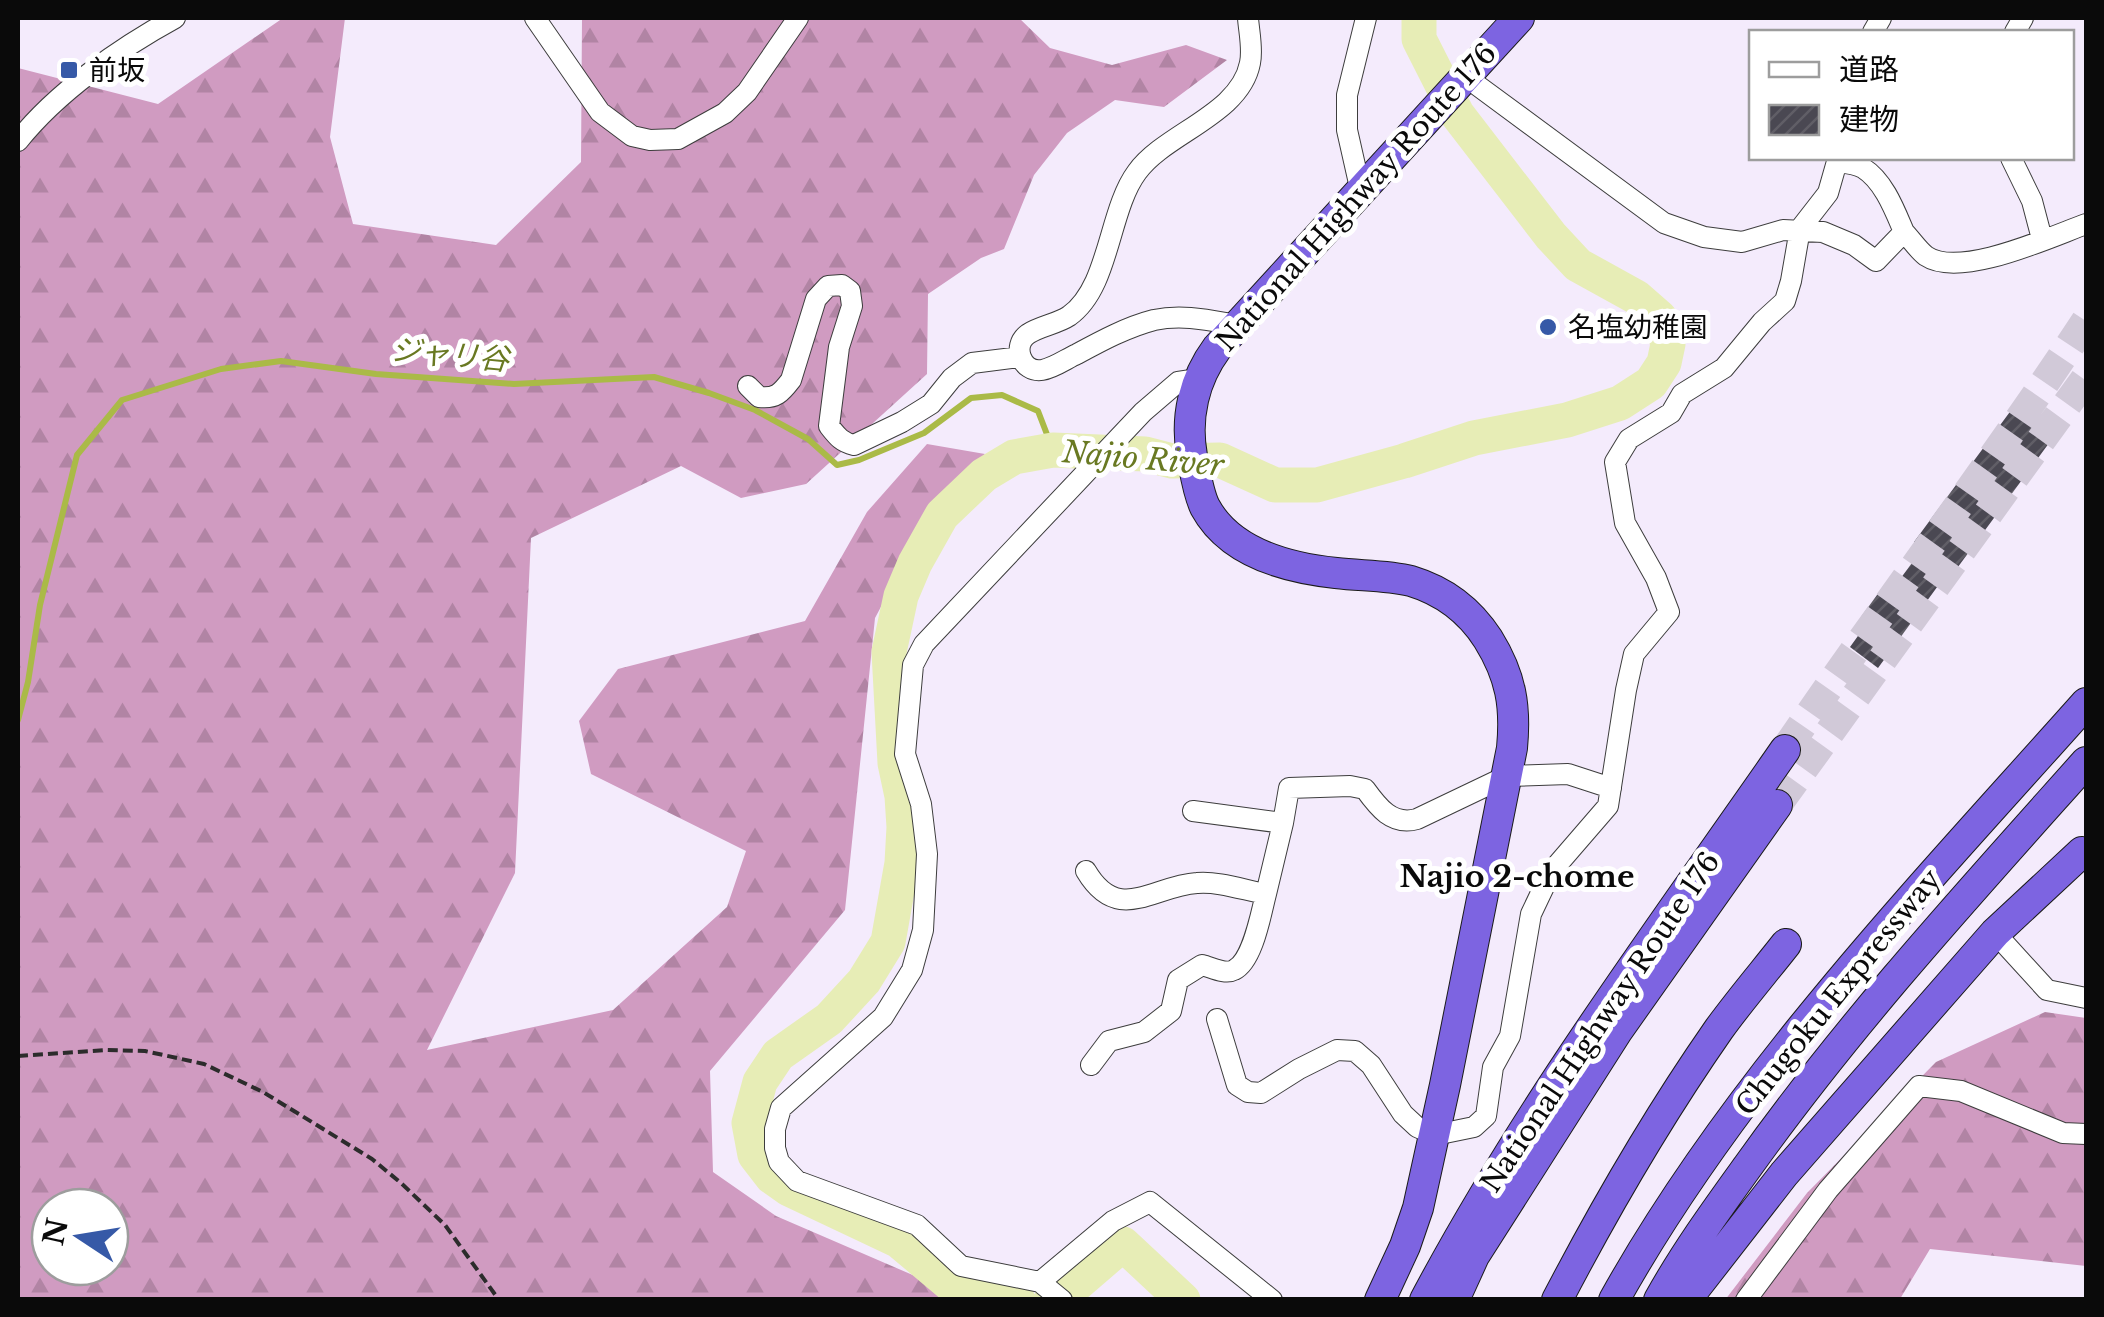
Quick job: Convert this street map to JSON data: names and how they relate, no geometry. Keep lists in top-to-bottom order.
{
  "streets": {
    "highway": ["National Highway Route 176", "Chugoku Expressway"]
  },
  "districts": ["Najio 2-chome"],
  "water": ["ジャリ谷", "Najio River"],
  "places": {
    "transit": ["前坂"],
    "other": ["名塩幼稚園"]
  },
  "legend": ["道路", "建物"],
  "north": "left"
}
